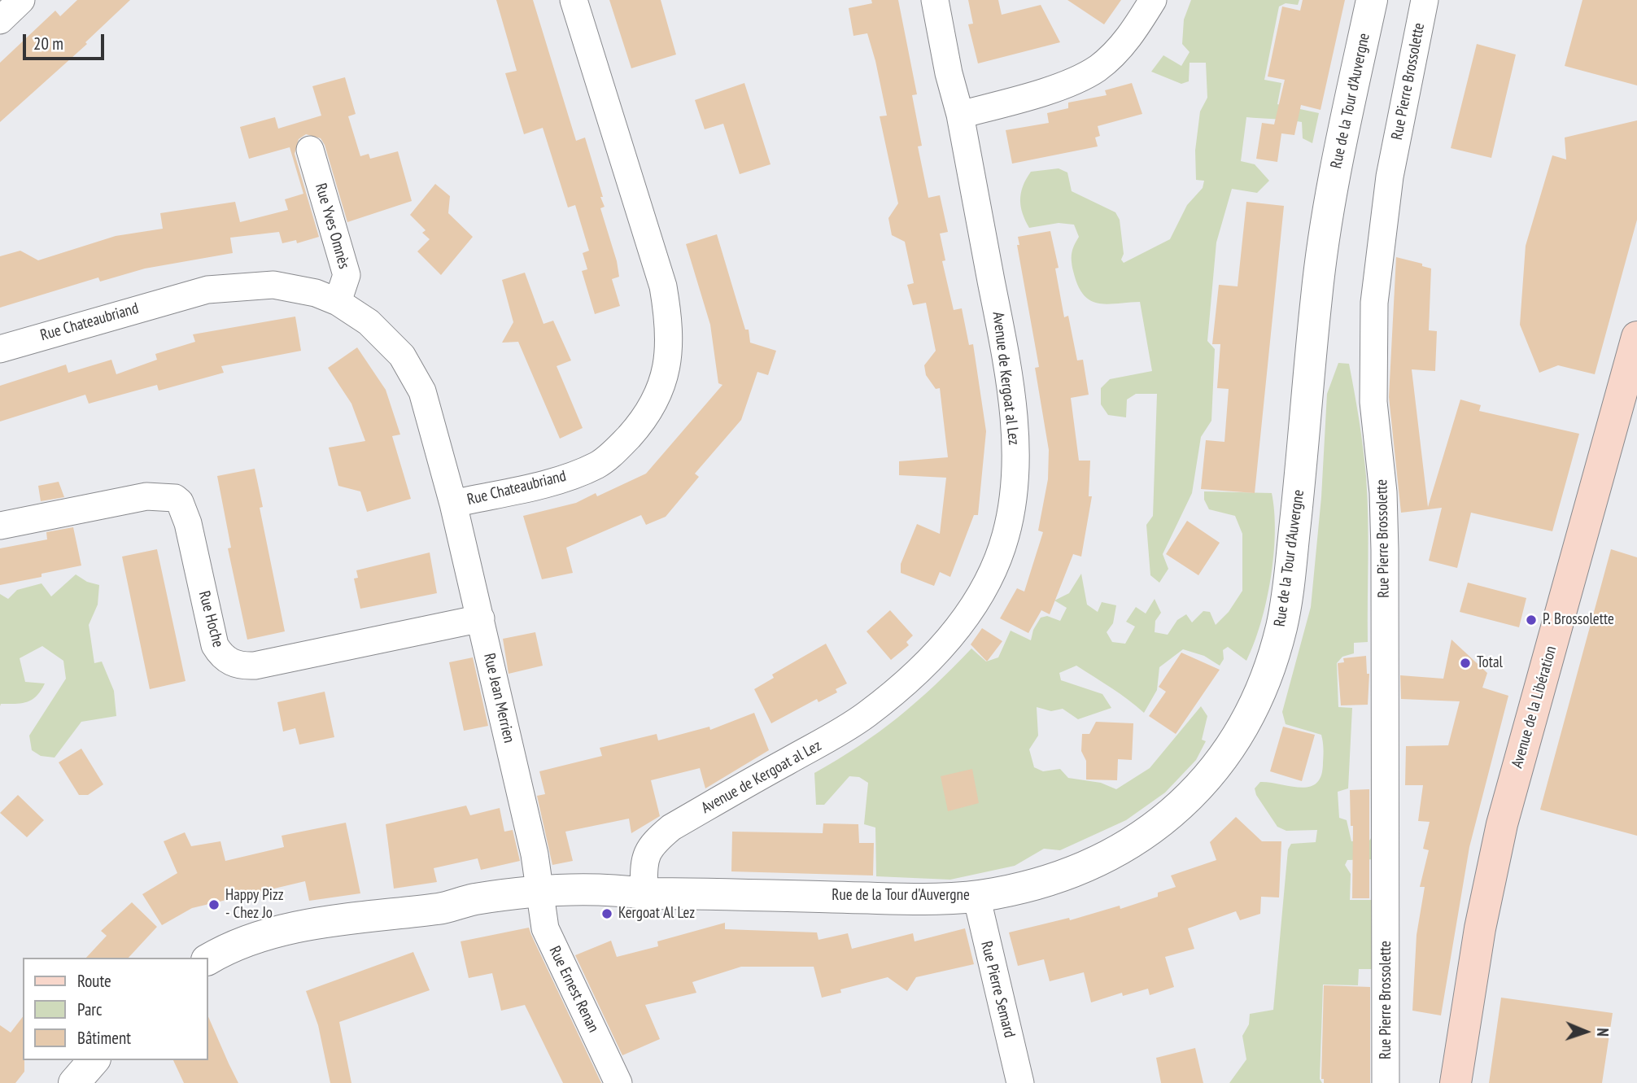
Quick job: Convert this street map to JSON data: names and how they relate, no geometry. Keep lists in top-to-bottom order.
{
  "streets": {
    "main road": ["Avenue de la Libération"],
    "street": [
      "Rue Pierre Brossolette",
      "Rue de la Tour d'Auvergne",
      "Rue Yves Omnès",
      "Rue Chateaubriand",
      "Avenue de Kergoat al Lez",
      "Rue Hoche",
      "Rue Jean Merrien",
      "Rue Ernest Renan",
      "Rue Pierre Semard"
    ]
  },
  "crossings": [
    ["Rue de la Tour d'Auvergne", "Avenue de Kergoat al Lez"],
    ["Rue de la Tour d'Auvergne", "Rue Jean Merrien"],
    ["Rue de la Tour d'Auvergne", "Rue Ernest Renan"],
    ["Rue de la Tour d'Auvergne", "Rue Pierre Semard"],
    ["Rue Yves Omnès", "Rue Chateaubriand"],
    ["Rue Chateaubriand", "Rue Jean Merrien"],
    ["Rue Hoche", "Rue Jean Merrien"],
    ["Rue Jean Merrien", "Rue Ernest Renan"]
  ],
  "places": [
    "P. Brossolette",
    "Total",
    "Happy Pizz - Chez Jo",
    "Kergoat Al Lez"
  ],
  "legend": ["Route", "Parc", "Bâtiment"],
  "scale_bar": "20 m",
  "north": "right"
}
